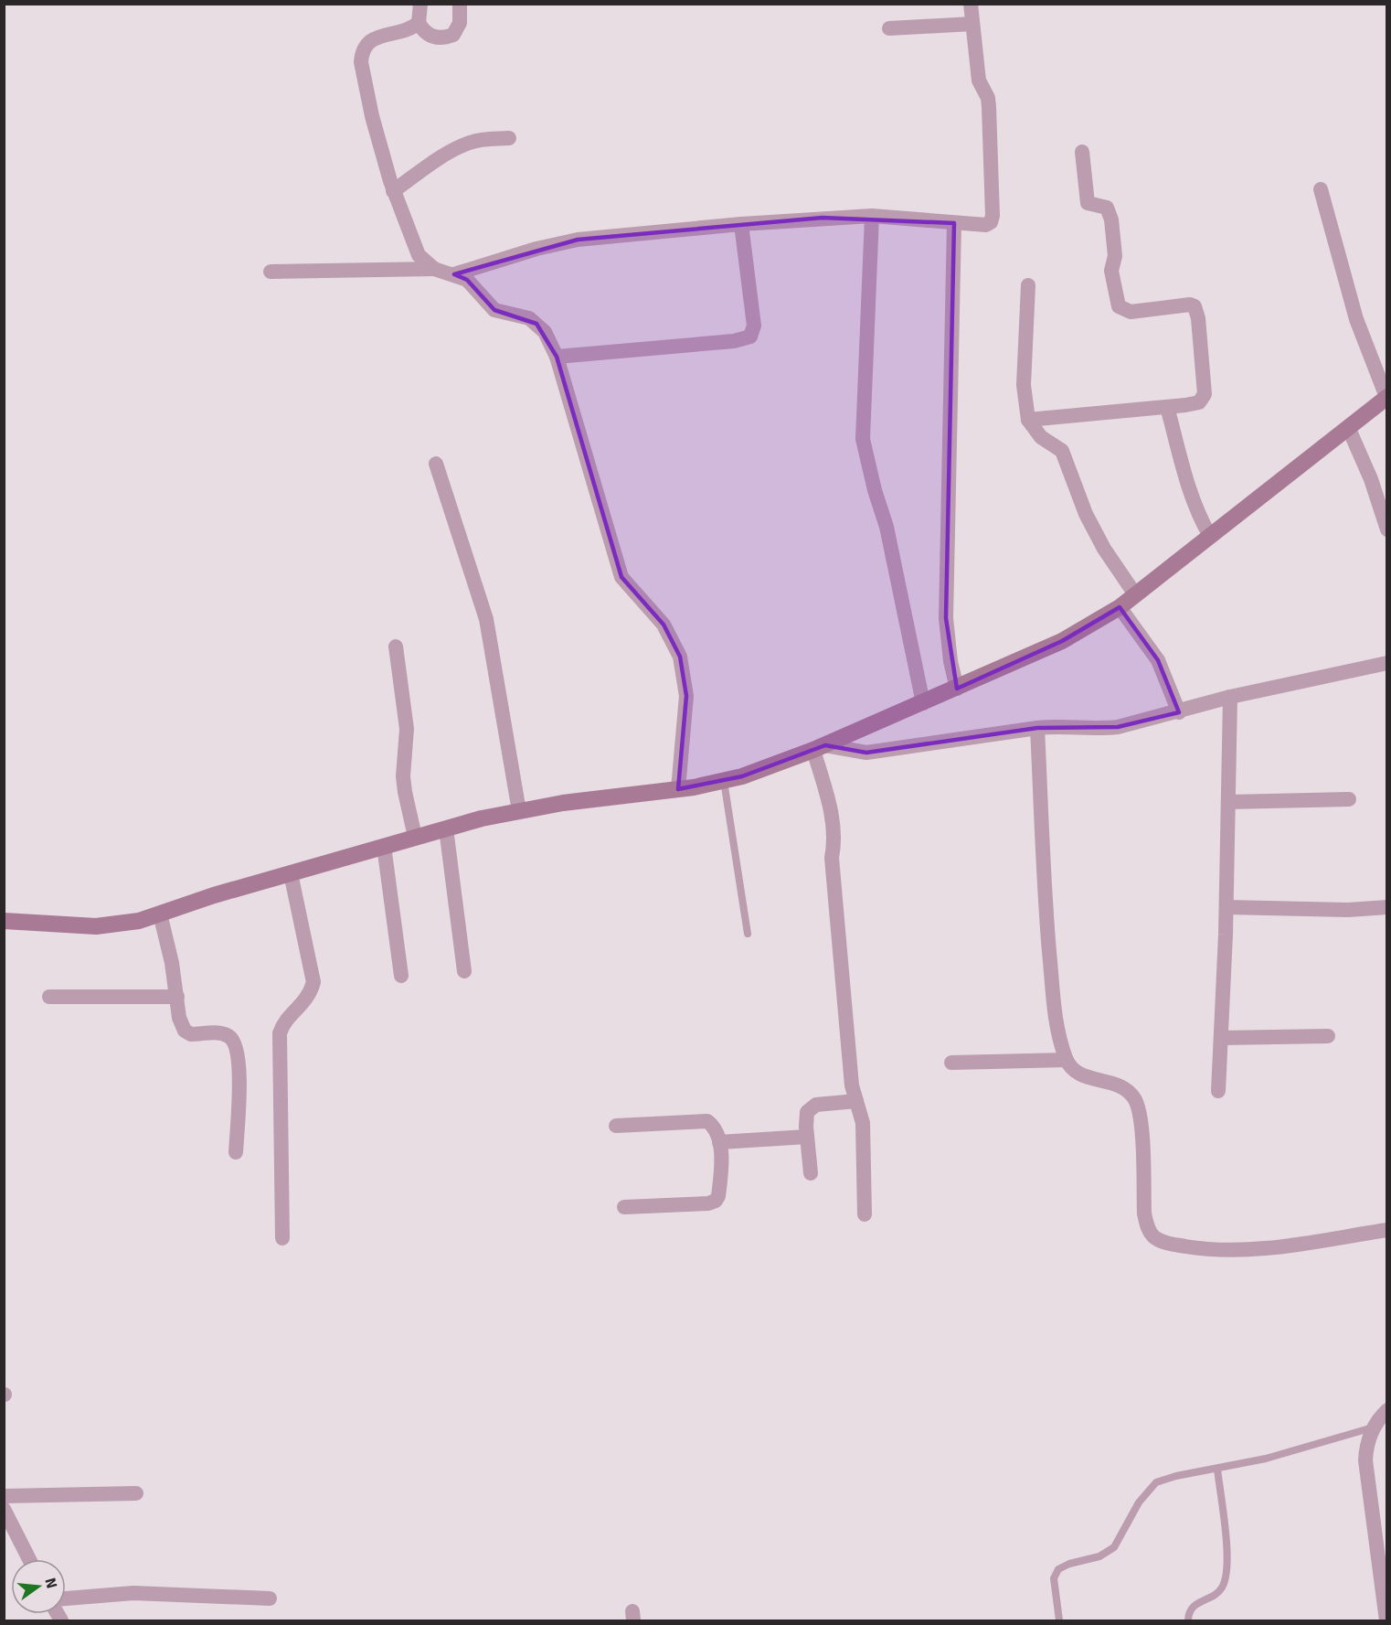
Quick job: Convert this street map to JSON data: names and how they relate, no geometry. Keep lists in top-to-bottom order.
{
  "north": "right"
}
